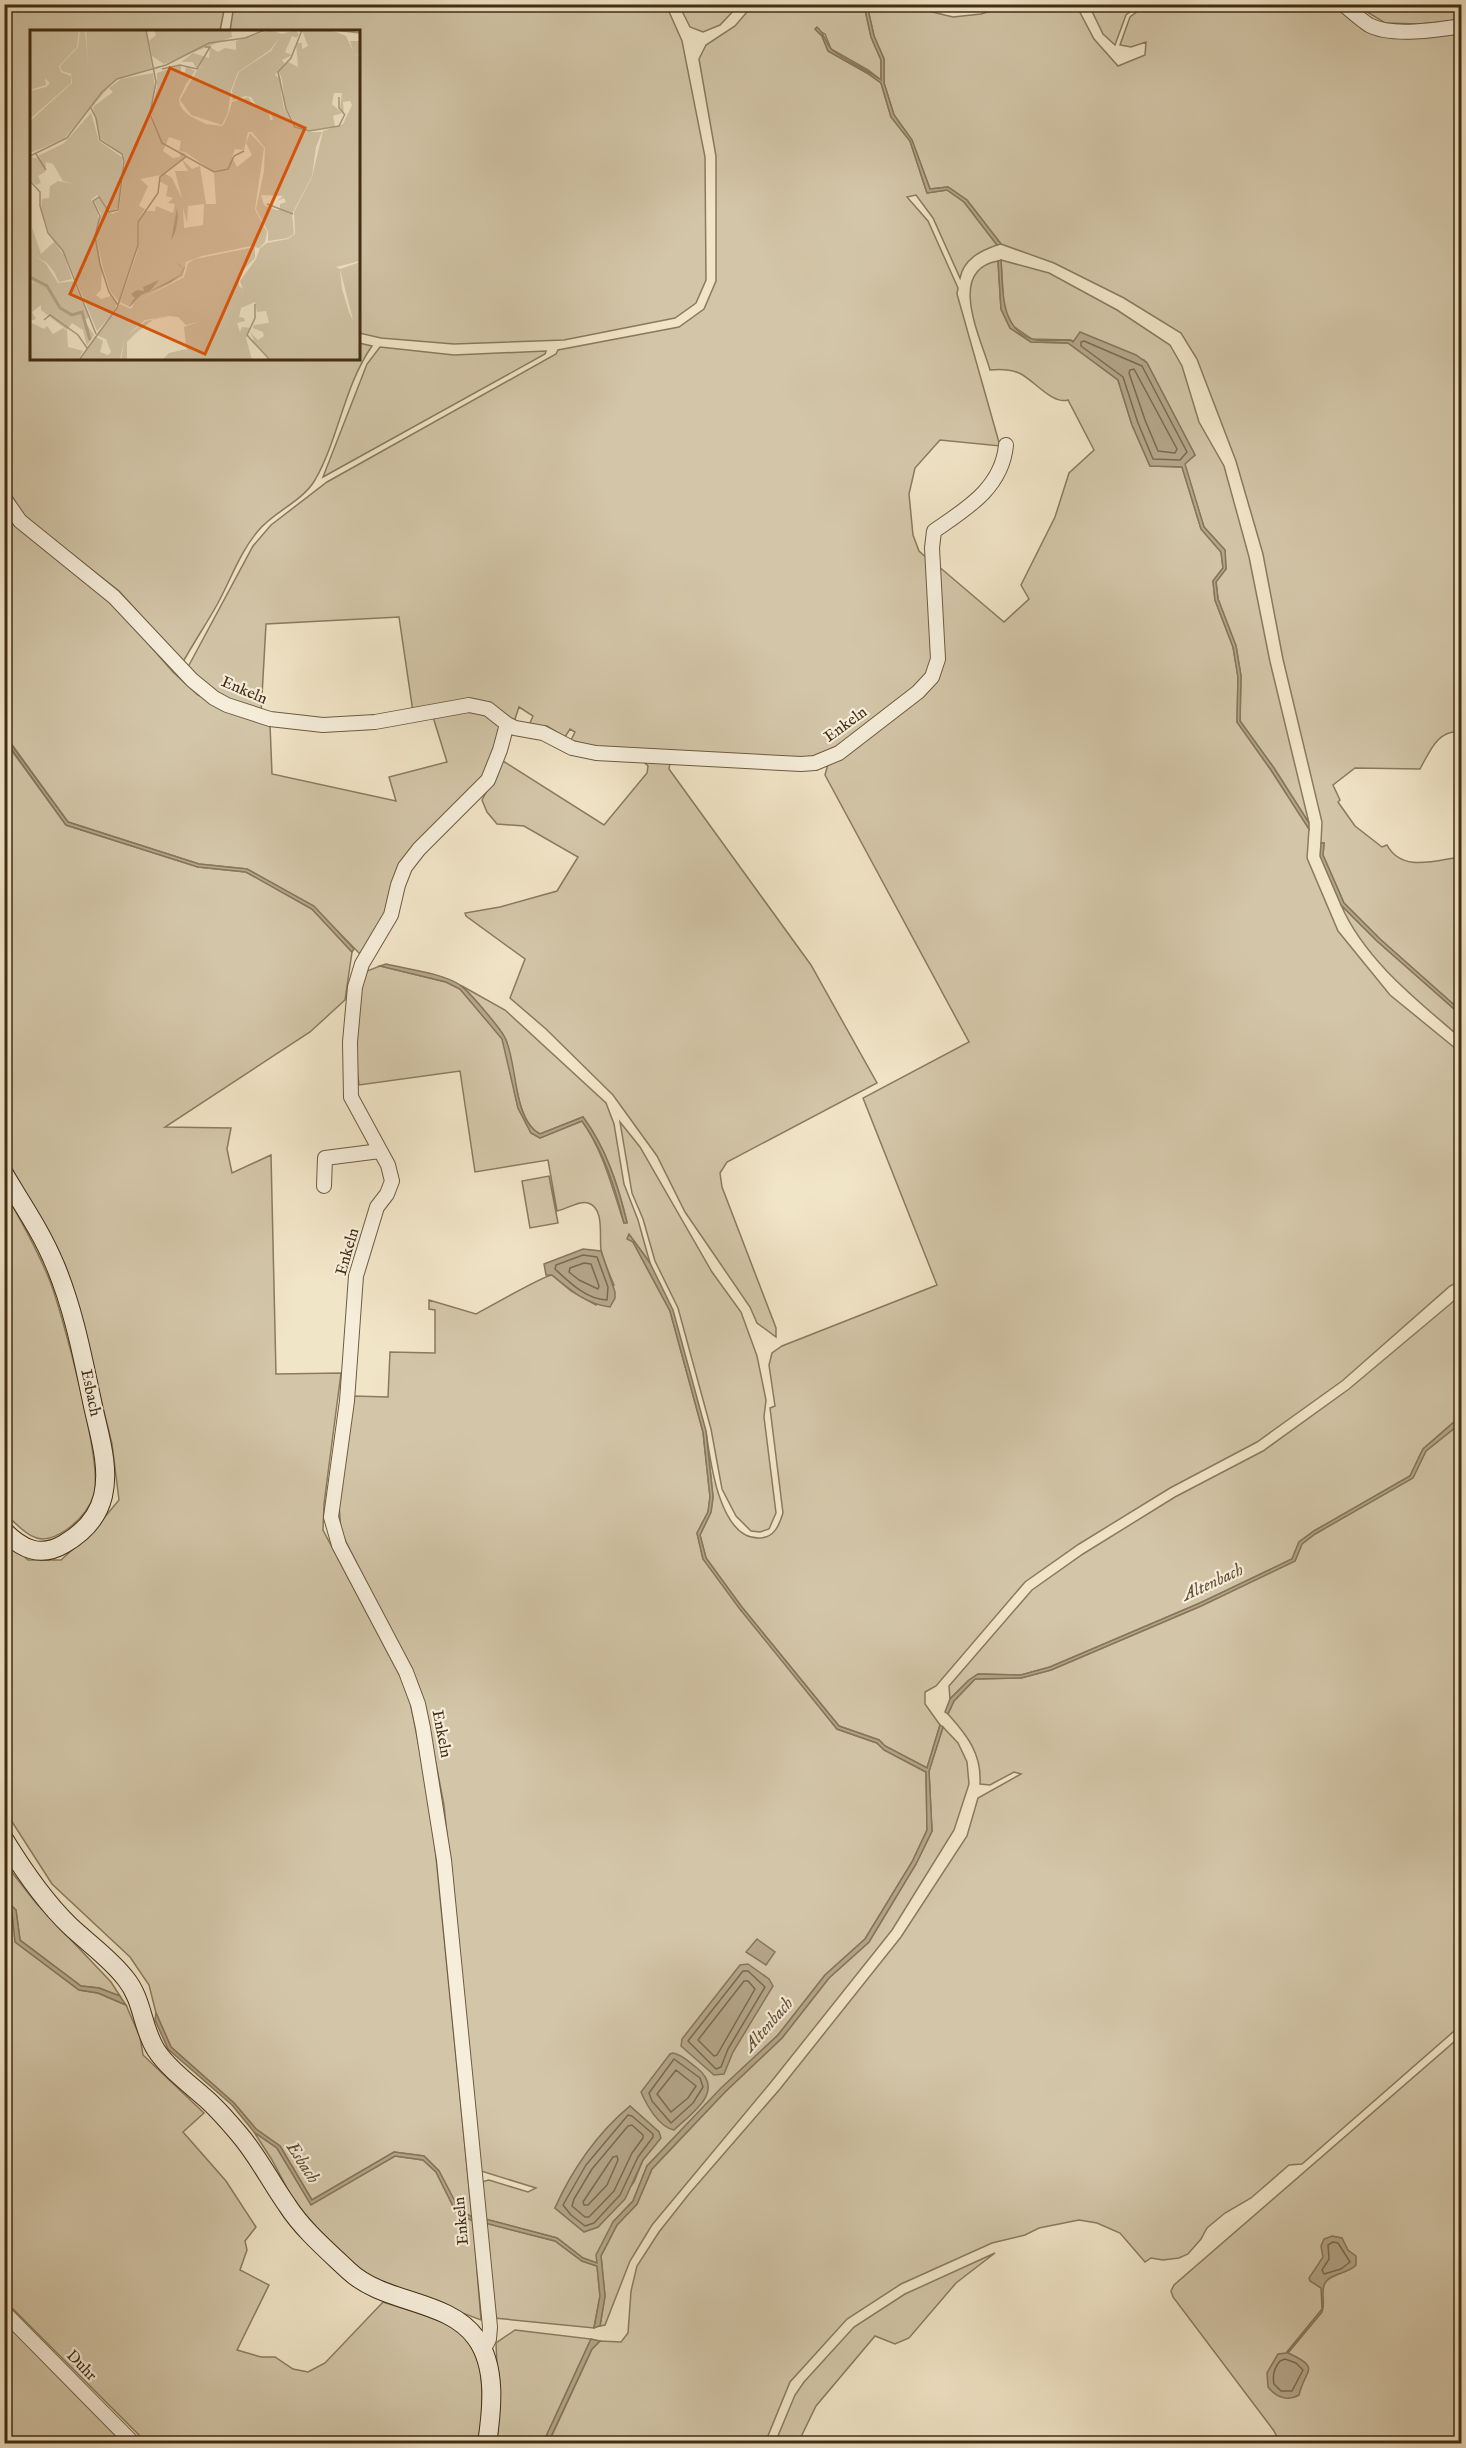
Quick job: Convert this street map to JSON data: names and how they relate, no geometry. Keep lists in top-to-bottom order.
{
  "streets": {
    "street": ["Enkeln", "Esbach", "Duhr"]
  },
  "water": ["Altenbach", "Esbach"]
}
